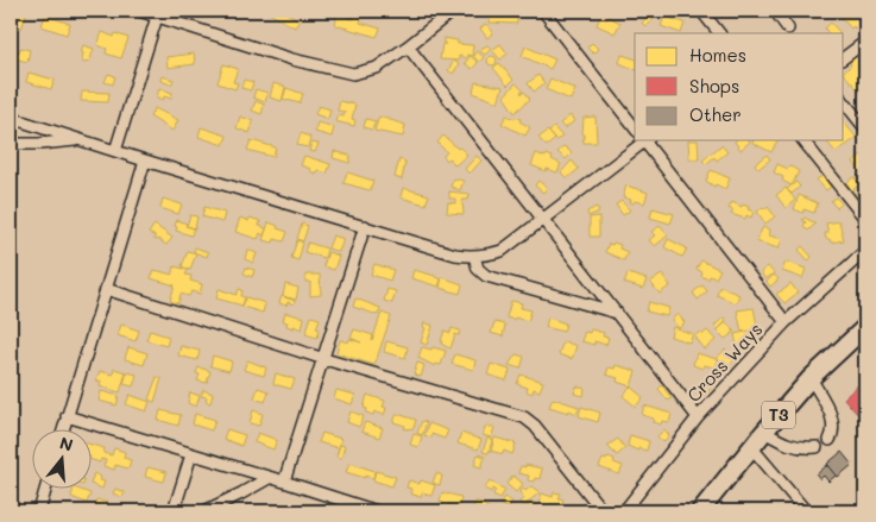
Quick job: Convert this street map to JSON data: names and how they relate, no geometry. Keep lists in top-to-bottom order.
{
  "streets": {
    "highway": ["T3"],
    "street": ["Cross Ways"]
  },
  "legend": ["Homes", "Shops", "Other"],
  "north": "top"
}
